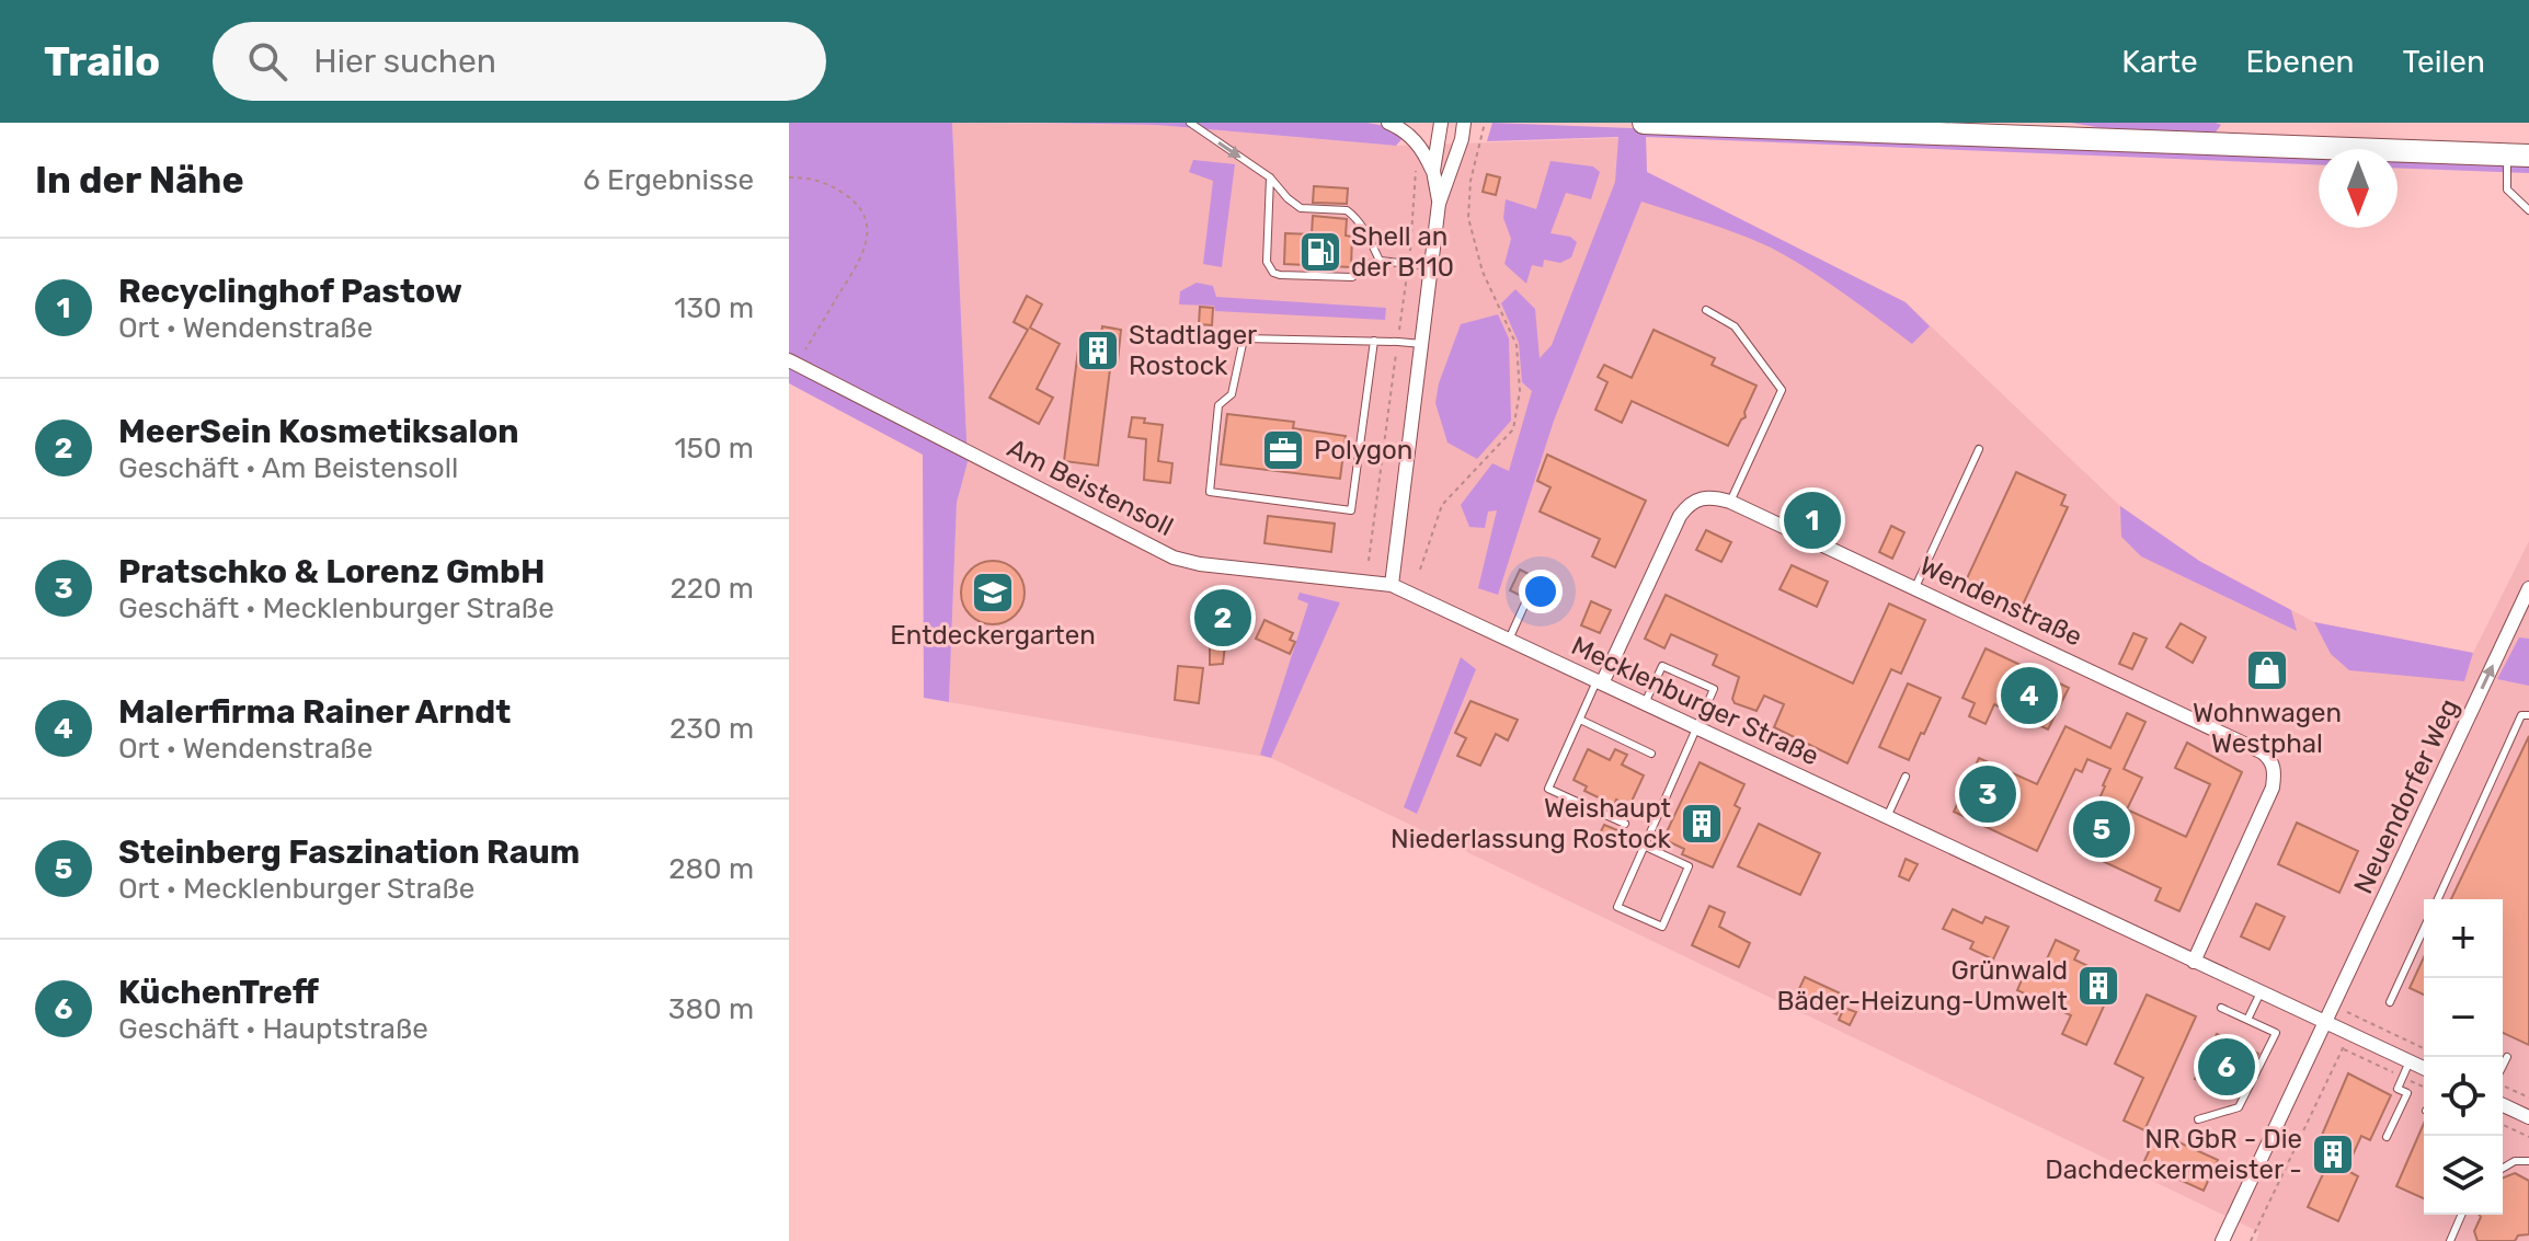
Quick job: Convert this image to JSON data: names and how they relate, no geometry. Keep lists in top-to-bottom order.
{
  "streets": {
    "street": [
      "Am Beistensoll",
      "Wendenstraße",
      "Mecklenburger Straße",
      "Neuendorfer Weg"
    ]
  },
  "crossings": [
    ["Am Beistensoll", "Mecklenburger Straße"],
    ["Wendenstraße", "Mecklenburger Straße"],
    ["Mecklenburger Straße", "Neuendorfer Weg"]
  ],
  "one_way": ["Neuendorfer Weg"],
  "places": {
    "fuel station": ["Shell an der B110"],
    "building": [
      "Stadtlager Rostock",
      "Weishaupt Niederlassung Rostock",
      "Grünwald Bäder-Heizung-Umwelt",
      "NR GbR - Die Dachdeckermeister -"
    ],
    "office": ["Polygon"],
    "school or university": ["Entdeckergarten"],
    "shop": ["Wohnwagen Westphal"]
  },
  "north": "bottom",
  "page": {
    "header": "Trailo",
    "search": "Hier suchen",
    "nav": ["Karte", "Ebenen", "Teilen"],
    "heading": ["In der Nähe", "6 Ergebnisse"],
    "list": [
      {
        "mark": "1",
        "name": "Recyclinghof Pastow",
        "note": "Ort · Wendenstraße",
        "value": "130 m"
      },
      {
        "mark": "2",
        "name": "MeerSein Kosmetiksalon",
        "note": "Geschäft · Am Beistensoll",
        "value": "150 m"
      },
      {
        "mark": "3",
        "name": "Pratschko & Lorenz GmbH",
        "note": "Geschäft · Mecklenburger Straße",
        "value": "220 m"
      },
      {
        "mark": "4",
        "name": "Malerfirma Rainer Arndt",
        "note": "Ort · Wendenstraße",
        "value": "230 m"
      },
      {
        "mark": "5",
        "name": "Steinberg Faszination Raum",
        "note": "Ort · Mecklenburger Straße",
        "value": "280 m"
      },
      {
        "mark": "6",
        "name": "KüchenTreff",
        "note": "Geschäft · Hauptstraße",
        "value": "380 m"
      }
    ],
    "pins": [
      "1",
      "2",
      "4",
      "3",
      "5",
      "6"
    ],
    "map_buttons": ["+", "−"]
  }
}
